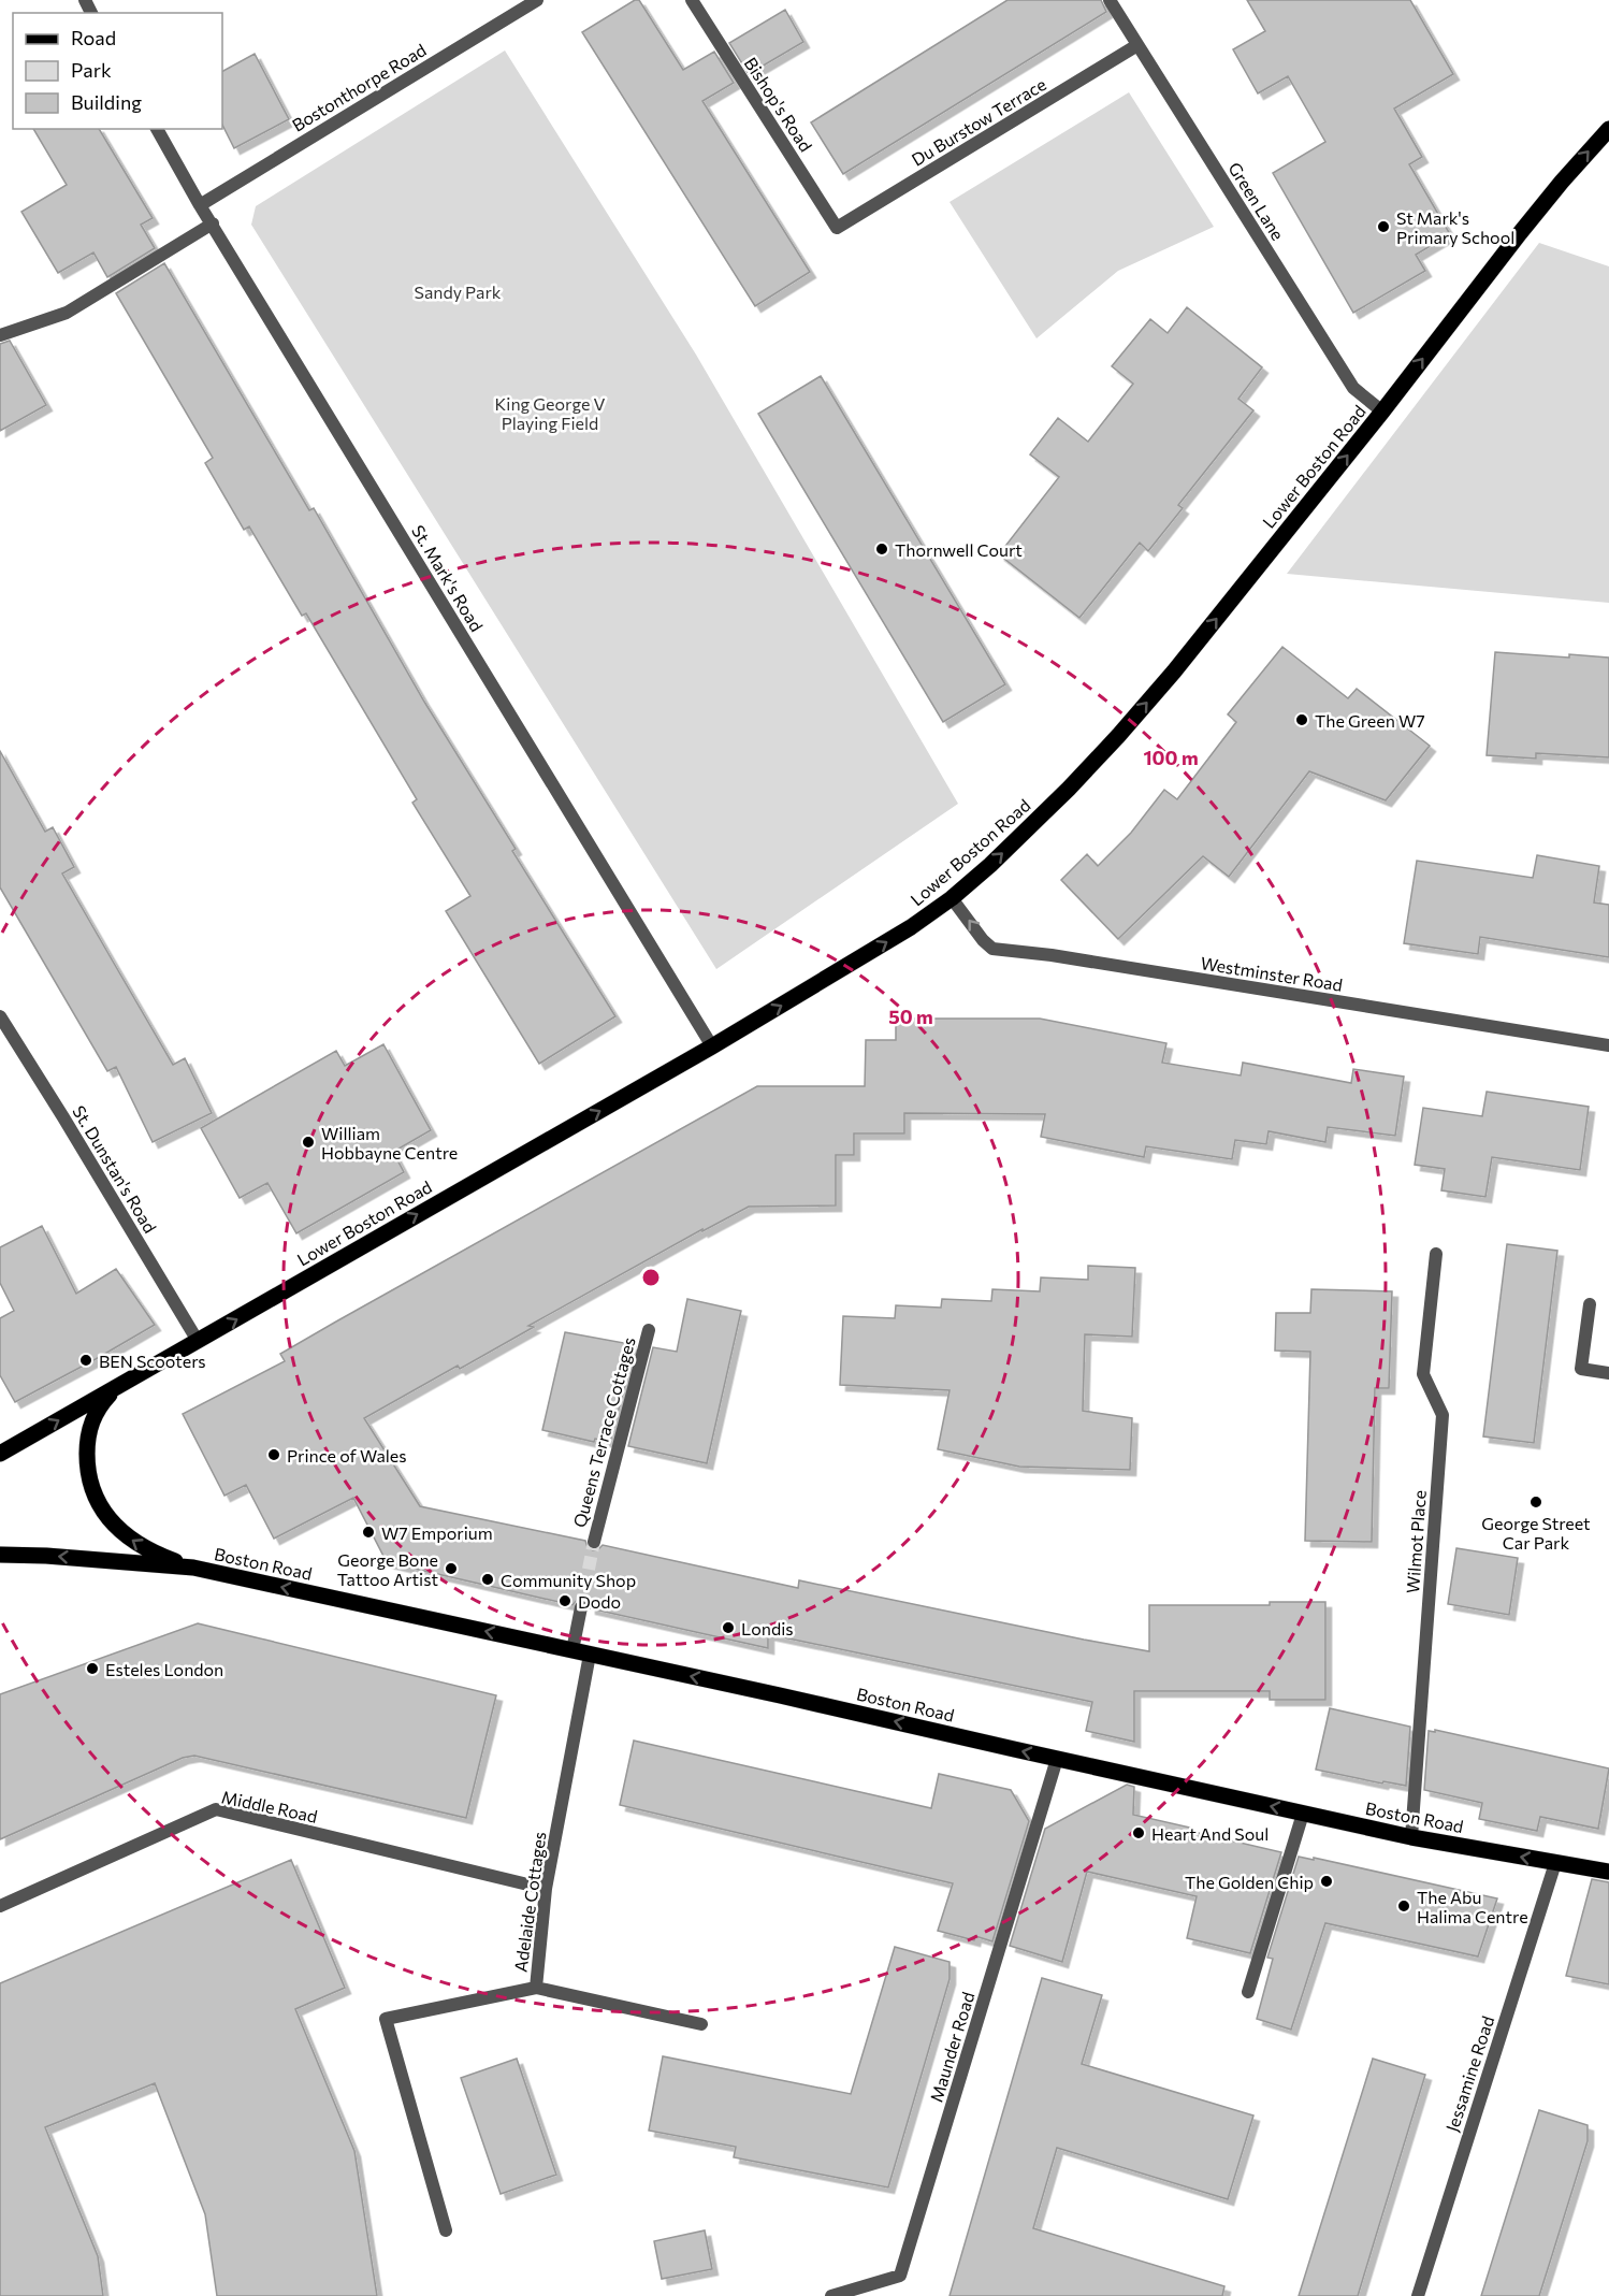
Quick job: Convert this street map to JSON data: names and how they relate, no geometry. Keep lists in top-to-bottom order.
{
  "streets": {
    "main road": ["Lower Boston Road", "Boston Road"],
    "street": [
      "Bostonthorpe Road",
      "Bishop's Road",
      "Du Burstow Terrace",
      "Green Lane",
      "St. Mark's Road",
      "Westminster Road",
      "St. Dunstan's Road",
      "Queens Terrace Cottages",
      "Wilmot Place",
      "Middle Road",
      "Adelaide Cottages",
      "Maunder Road",
      "Jessamine Road"
    ]
  },
  "crossings": [
    ["Bostonthorpe Road", "St. Mark's Road"],
    ["Bishop's Road", "Du Burstow Terrace"],
    ["Du Burstow Terrace", "Green Lane"],
    ["Green Lane", "Lower Boston Road"],
    ["Lower Boston Road", "St. Mark's Road"],
    ["Lower Boston Road", "Westminster Road"],
    ["Lower Boston Road", "St. Dunstan's Road"],
    ["Lower Boston Road", "Boston Road"],
    ["Wilmot Place", "Boston Road"],
    ["Boston Road", "Adelaide Cottages"],
    ["Boston Road", "Maunder Road"],
    ["Boston Road", "Jessamine Road"],
    ["Middle Road", "Adelaide Cottages"]
  ],
  "one_way": ["Lower Boston Road", "Westminster Road", "Boston Road"],
  "parks": ["Sandy Park", "King George V Playing Field"],
  "places": [
    "St Mark's Primary School",
    "Thornwell Court",
    "The Green W7",
    "William Hobbayne Centre",
    "BEN Scooters",
    "Prince of Wales",
    "George Street Car Park",
    "W7 Emporium",
    "George Bone Tattoo Artist",
    "Community Shop",
    "Dodo",
    "Londis",
    "Esteles London",
    "Heart And Soul",
    "The Golden Chip",
    "The Abu Halima Centre"
  ],
  "legend": ["Road", "Park", "Building"],
  "rings": ["100 m", "50 m"]
}
